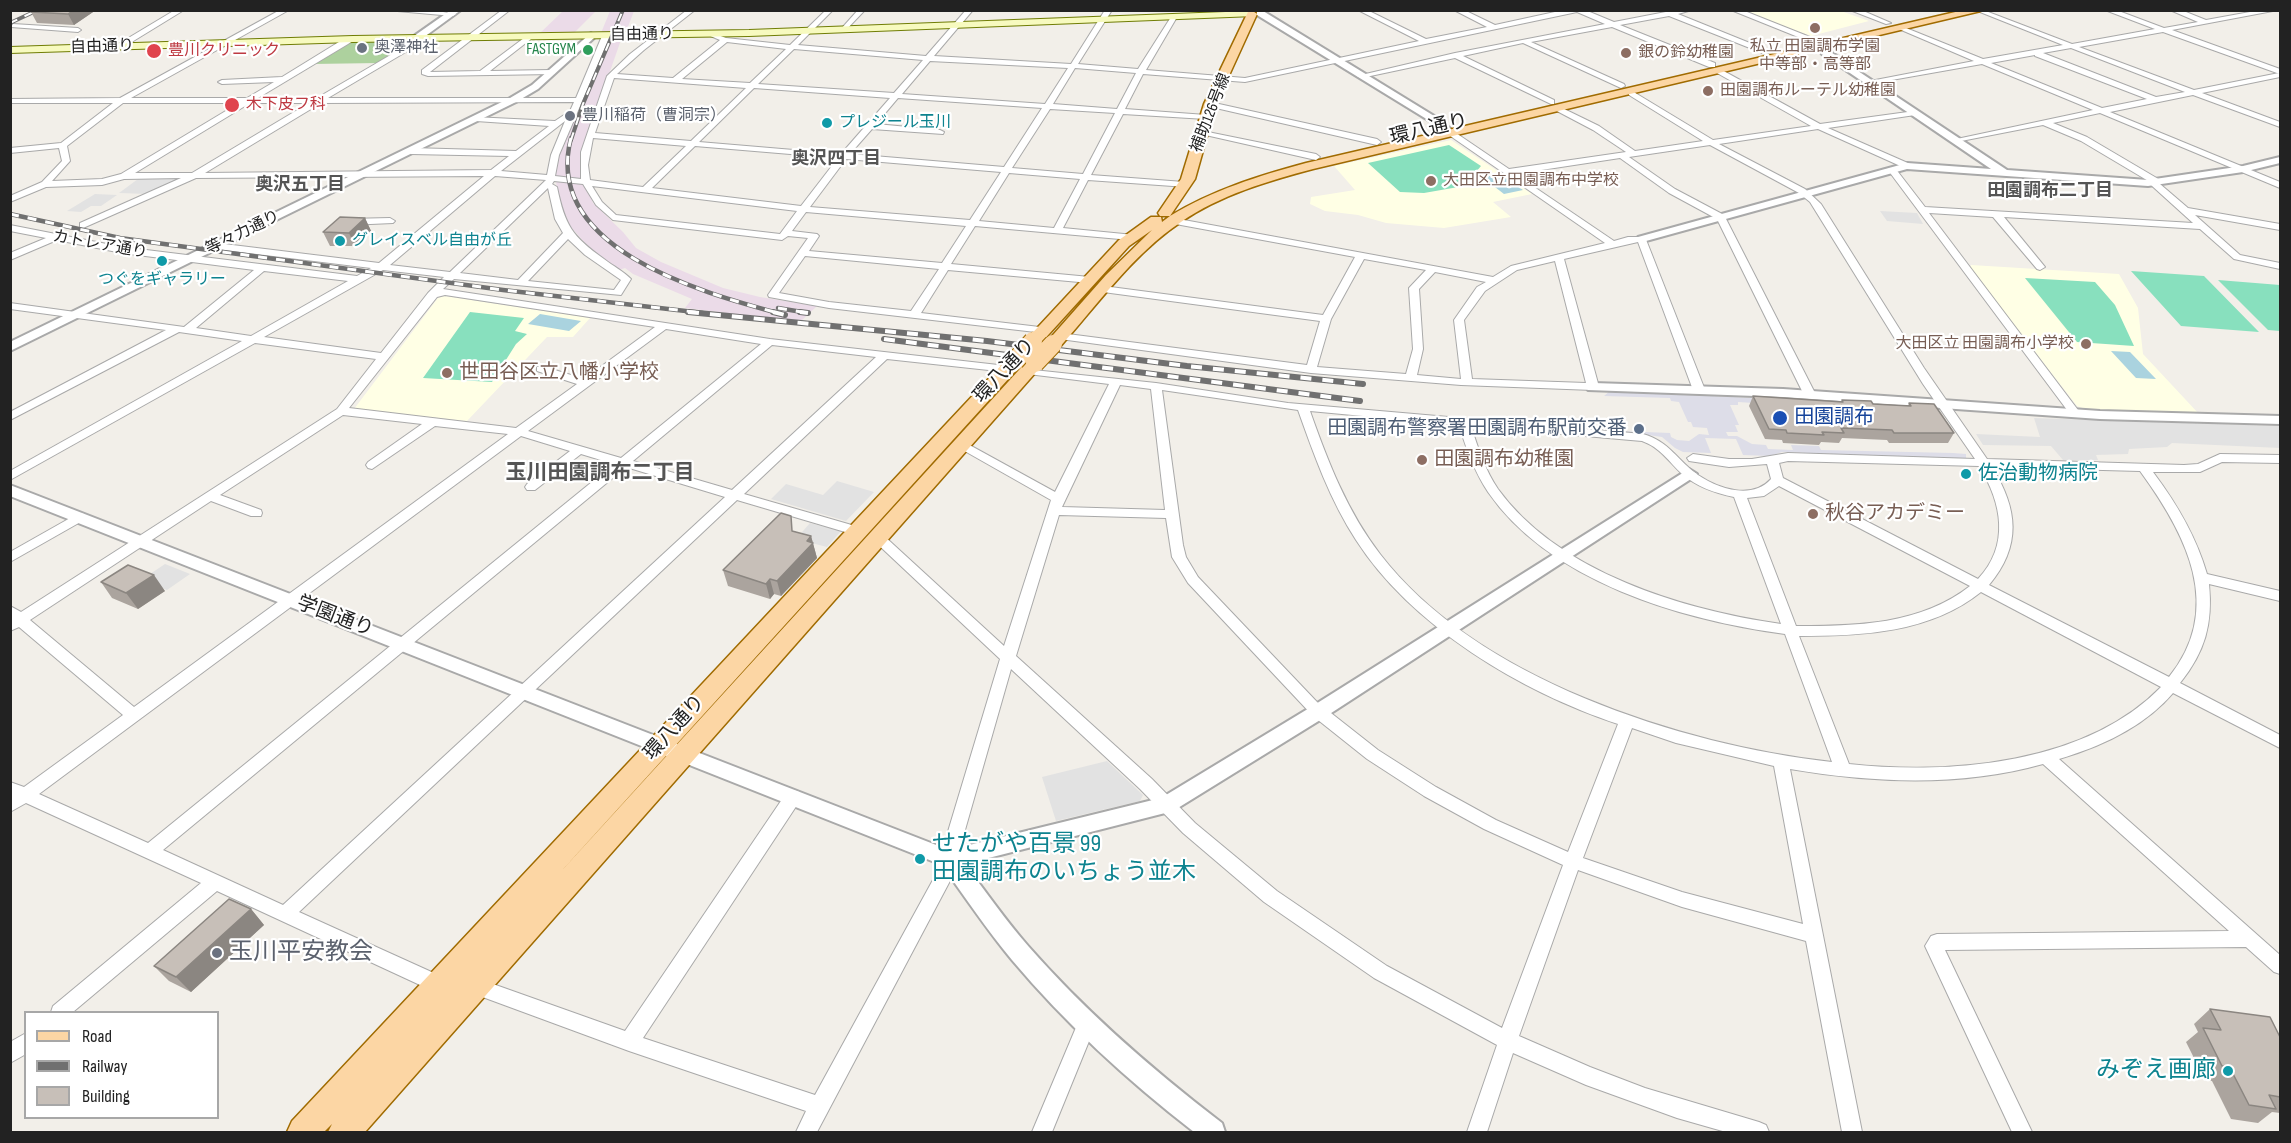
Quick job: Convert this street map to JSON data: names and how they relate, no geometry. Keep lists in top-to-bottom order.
{
  "streets": {
    "main road": ["自由通り", "補助126号線", "環八通り"],
    "street": ["等々力通り", "カトレア通り", "学園通り"]
  },
  "crossings": [
    ["自由通り", "補助126号線"],
    ["自由通り", "等々力通り"],
    ["補助126号線", "環八通り"],
    ["環八通り", "学園通り"],
    ["等々力通り", "カトレア通り"]
  ],
  "districts": [
    "奥沢四丁目",
    "奥沢五丁目",
    "田園調布二丁目",
    "玉川田園調布二丁目"
  ],
  "places": [
    "私立 田園調布学園 中等部・高等部",
    "奥澤神社",
    "FASTGYM",
    "豊川クリニック",
    "銀の鈴幼稚園",
    "田園調布ルーテル幼稚園",
    "木下皮フ科",
    "豊川稲荷（曹洞宗）",
    "プレジール玉川",
    "大田区立田園調布中学校",
    "グレイスベル自由が丘",
    "つぐをギャラリー",
    "大田区立 田園調布小学校",
    "世田谷区立八幡小学校",
    "田園調布",
    "田園調布警察署田園調布駅前交番",
    "田園調布幼稚園",
    "佐治動物病院",
    "秋谷アカデミー",
    "せたがや百景 99 田園調布のいちょう並木",
    "玉川平安教会",
    "みぞえ画廊"
  ],
  "legend": ["Road", "Railway", "Building"]
}
